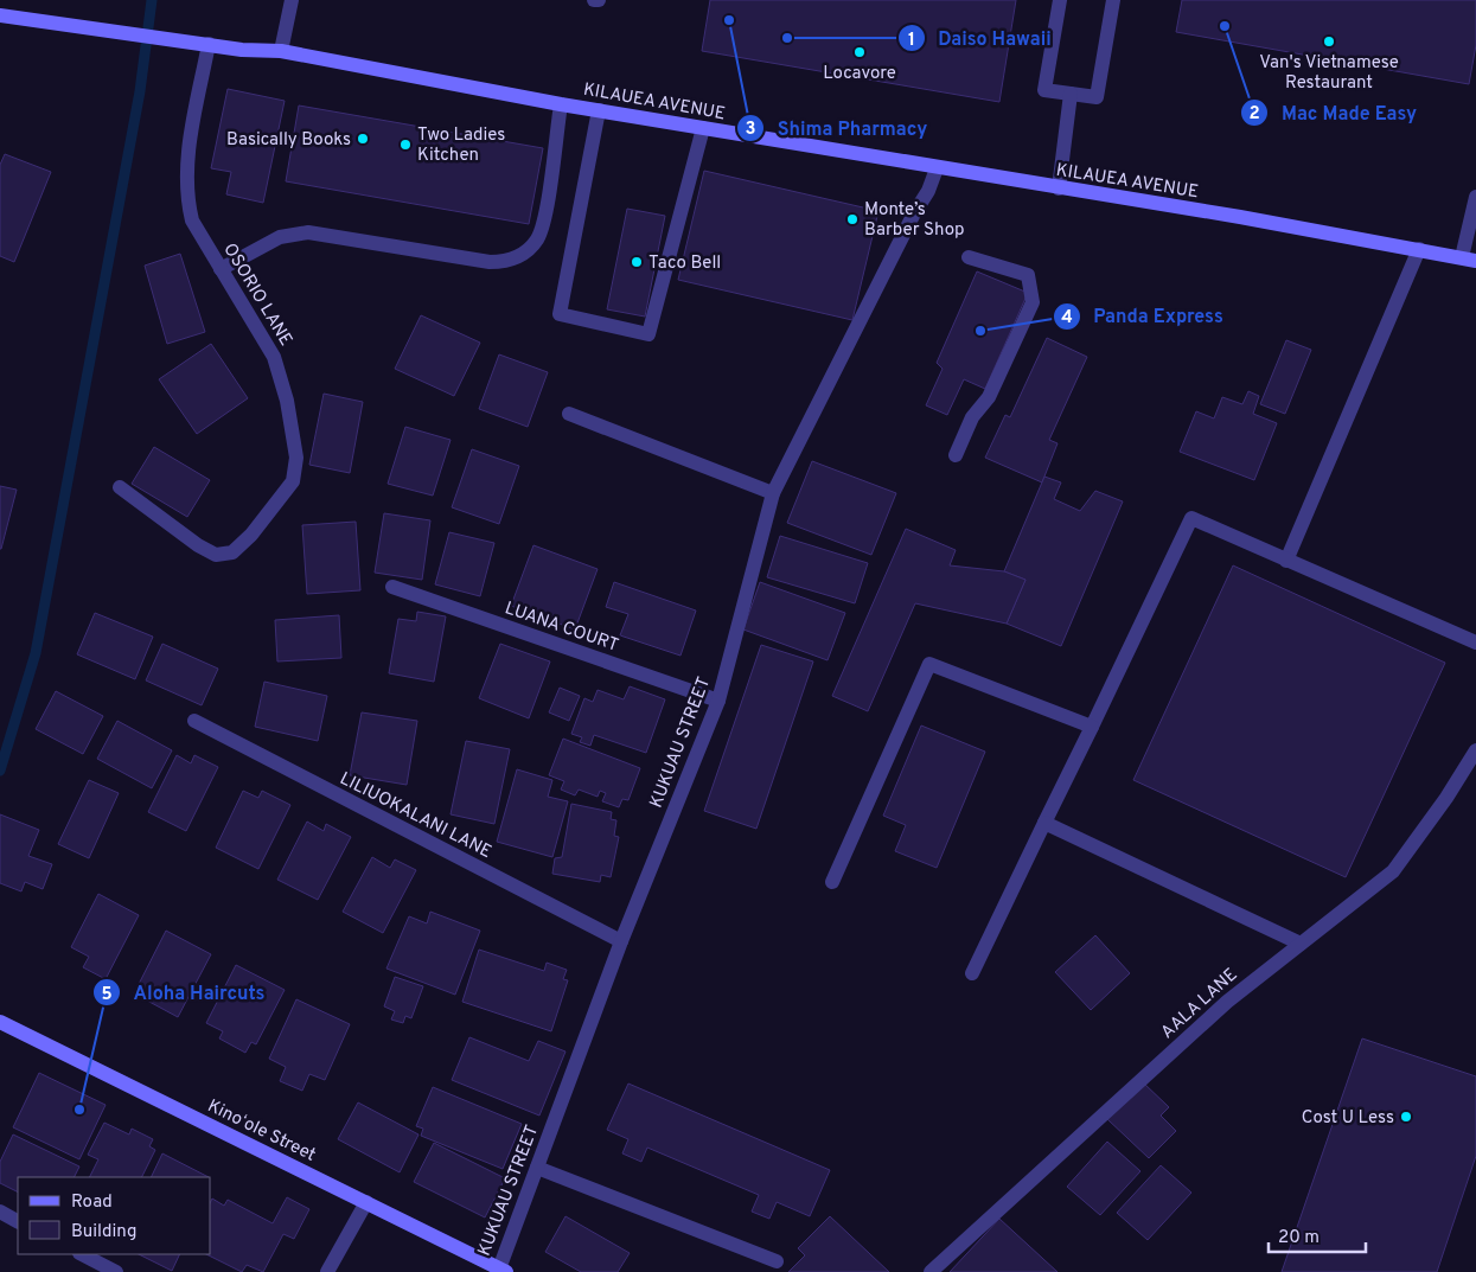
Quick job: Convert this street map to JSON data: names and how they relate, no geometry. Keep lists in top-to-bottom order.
{
  "streets": {
    "street": [
      "KILAUEA AVENUE",
      "OSORIO LANE",
      "LUANA COURT",
      "KUKUAU STREET",
      "LILIUOKALANI LANE",
      "AALA LANE",
      "Kinoʻole Street"
    ]
  },
  "crossings": [
    ["KILAUEA AVENUE", "OSORIO LANE"],
    ["KILAUEA AVENUE", "KUKUAU STREET"],
    ["LUANA COURT", "KUKUAU STREET"],
    ["KUKUAU STREET", "LILIUOKALANI LANE"],
    ["KUKUAU STREET", "Kinoʻole Street"]
  ],
  "places": [
    "Shima Pharmacy",
    "Mac Made Easy",
    "Daiso Hawaii",
    "Van's Vietnamese Restaurant",
    "Locavore",
    "Basically Books",
    "Two Ladies Kitchen",
    "Monte’s Barber Shop",
    "Taco Bell",
    "Panda Express",
    "Aloha Haircuts",
    "Cost U Less"
  ],
  "legend": ["Road", "Building"],
  "scale_bar": "20 m"
}
